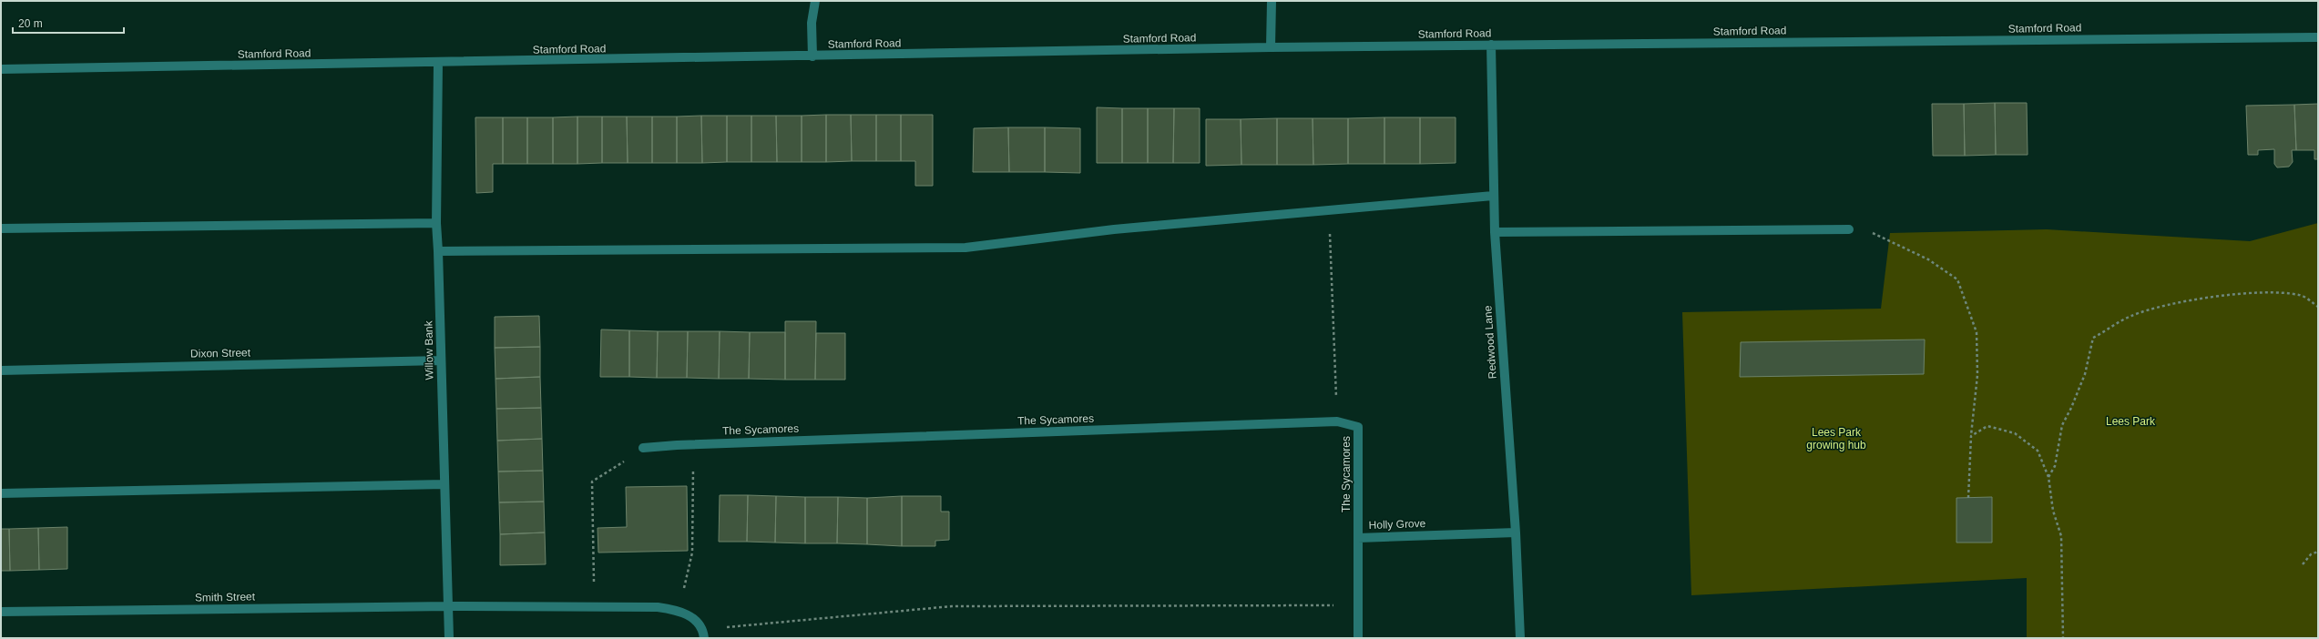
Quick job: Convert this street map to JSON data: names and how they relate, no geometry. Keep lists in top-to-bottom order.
{
  "streets": {
    "street": [
      "Stamford Road",
      "Redwood Lane",
      "Willow Bank",
      "Dixon Street",
      "The Sycamores",
      "Holly Grove",
      "Smith Street"
    ]
  },
  "crossings": [
    ["Stamford Road", "Redwood Lane"],
    ["Stamford Road", "Willow Bank"],
    ["Redwood Lane", "Holly Grove"],
    ["Willow Bank", "Dixon Street"],
    ["Willow Bank", "Smith Street"],
    ["The Sycamores", "Holly Grove"]
  ],
  "parks": ["Lees Park", "Lees Park growing hub"],
  "scale_bar": "20 m"
}
